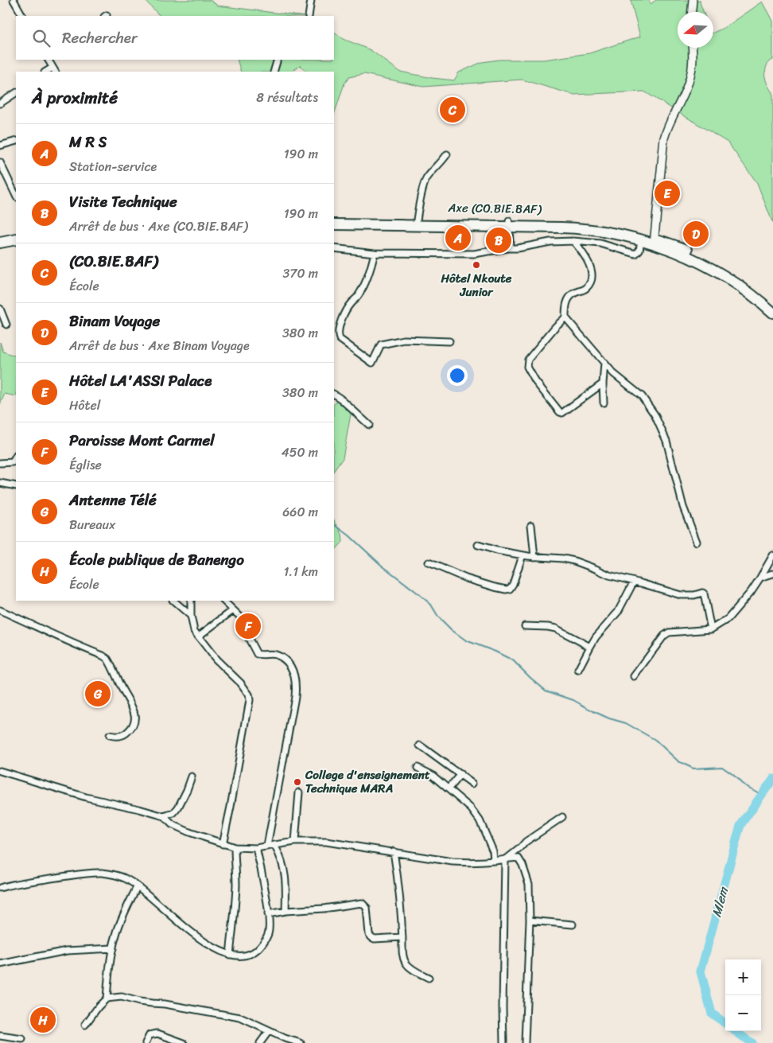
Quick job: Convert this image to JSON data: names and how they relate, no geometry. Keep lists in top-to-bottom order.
{
  "streets": {
    "highway": ["Axe (CO.BIE.BAF)"]
  },
  "water": ["Mlem"],
  "places": ["Hôtel Nkoute Junior", "College d'enseignement Technique MARA"],
  "north": "left",
  "page": {
    "search": "Rechercher",
    "heading": ["À proximité", "8 résultats"],
    "pins": [
      "C",
      "E",
      "D",
      "A",
      "B",
      "F",
      "G",
      "H"
    ],
    "list": [
      {
        "mark": "A",
        "name": "M R S",
        "note": "Station-service",
        "value": "190 m"
      },
      {
        "mark": "B",
        "name": "Visite Technique",
        "note": "Arrêt de bus · Axe (CO.BIE.BAF)",
        "value": "190 m"
      },
      {
        "mark": "C",
        "name": "(CO.BIE.BAF)",
        "note": "École",
        "value": "370 m"
      },
      {
        "mark": "D",
        "name": "Binam Voyage",
        "note": "Arrêt de bus · Axe Binam Voyage",
        "value": "380 m"
      },
      {
        "mark": "E",
        "name": "Hôtel LA'ASSI Palace",
        "note": "Hôtel",
        "value": "380 m"
      },
      {
        "mark": "F",
        "name": "Paroisse Mont Carmel",
        "note": "Église",
        "value": "450 m"
      },
      {
        "mark": "G",
        "name": "Antenne Télé",
        "note": "Bureaux",
        "value": "660 m"
      },
      {
        "mark": "H",
        "name": "École publique de Banengo",
        "note": "École",
        "value": "1.1 km"
      }
    ],
    "map_buttons": ["+", "−"]
  }
}
